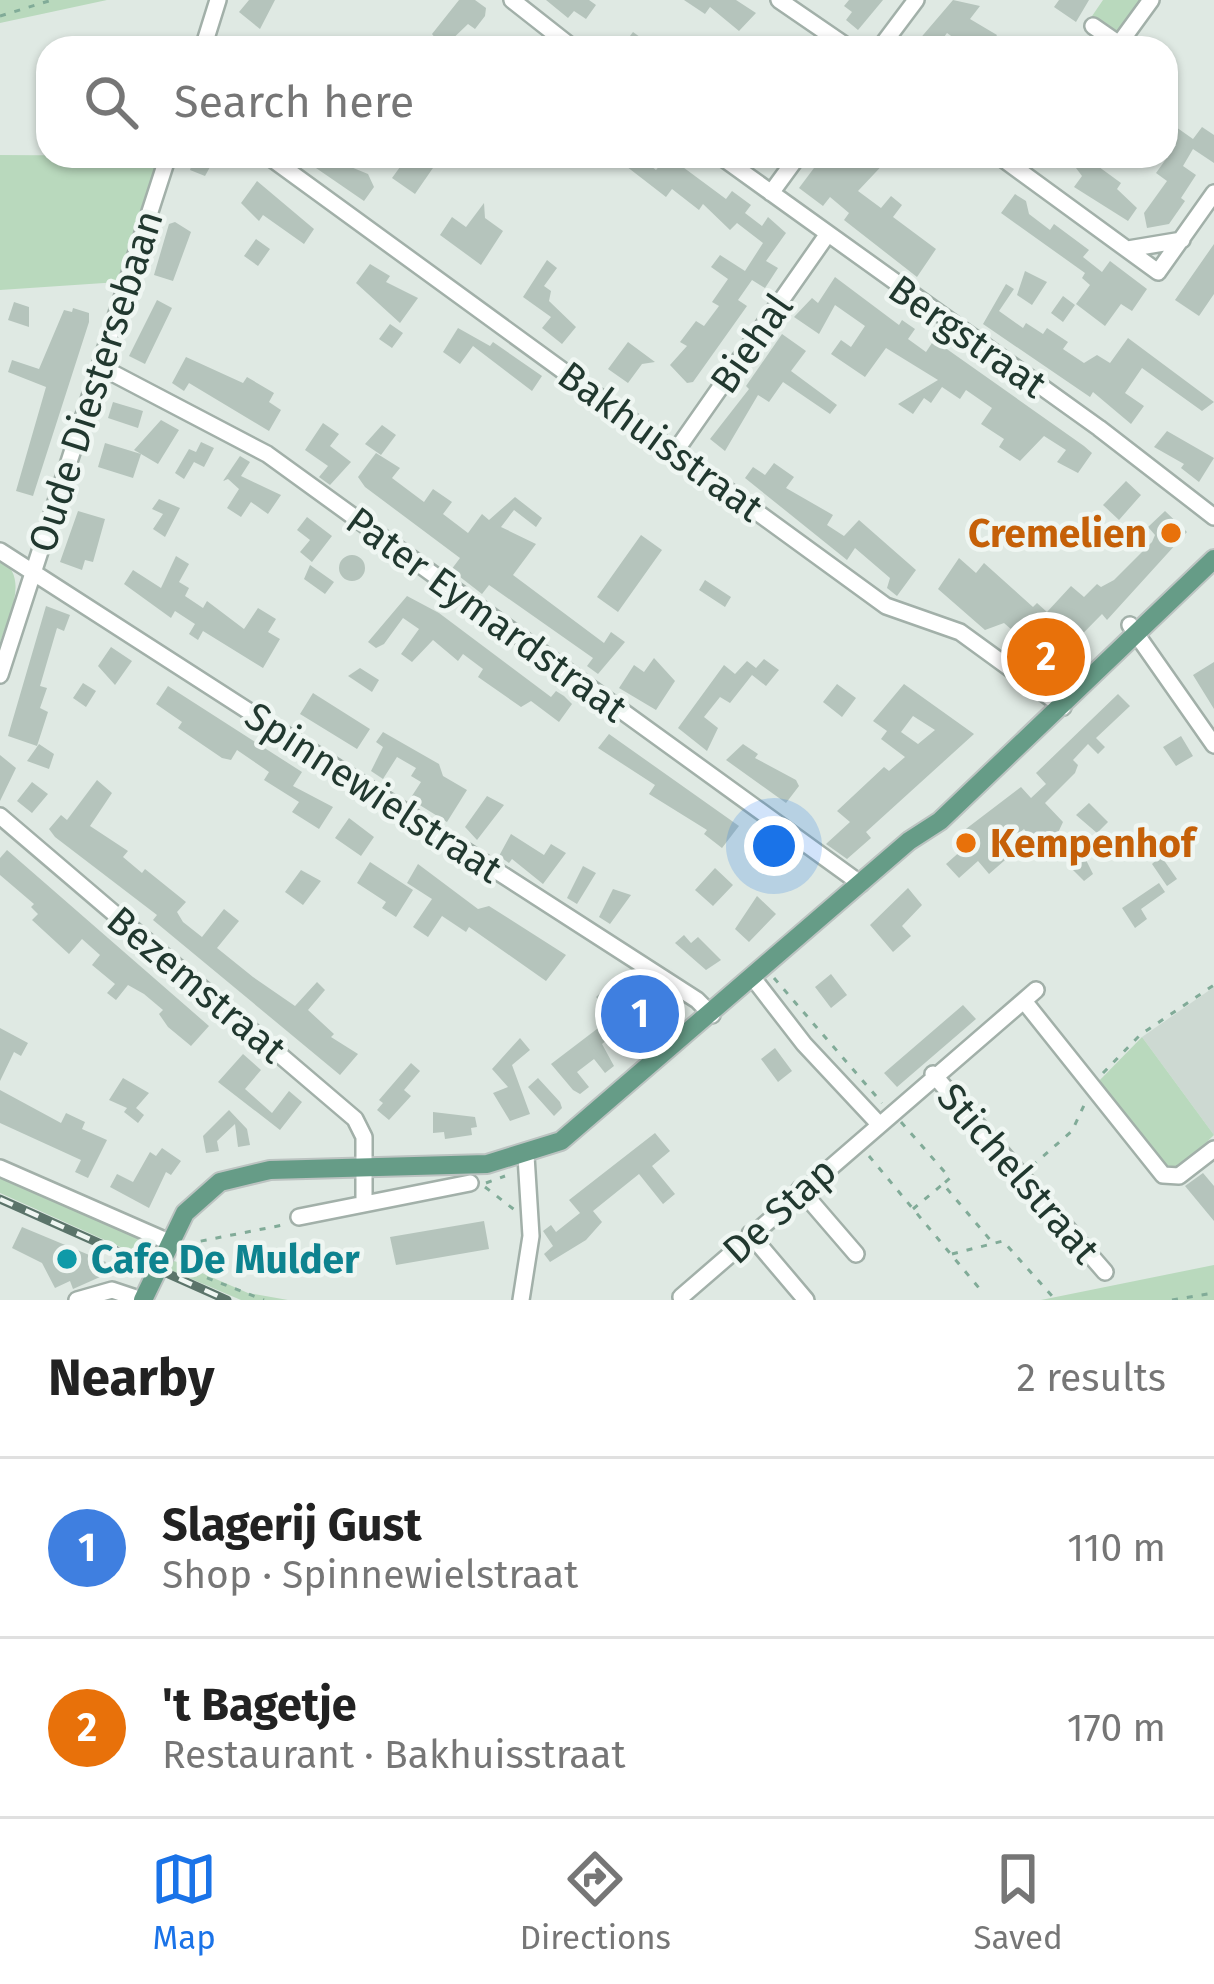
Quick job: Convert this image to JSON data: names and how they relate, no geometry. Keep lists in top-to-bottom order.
{
  "streets": {
    "street": [
      "Bergstraat",
      "Biehal",
      "Oude Diestersebaan",
      "Bakhuisstraat",
      "Pater Eymardstraat",
      "Spinnewielstraat",
      "Bezemstraat",
      "Stichelstraat",
      "De Stap"
    ]
  },
  "crossings": [
    ["Bergstraat", "Biehal"],
    ["Biehal", "Bakhuisstraat"],
    ["Oude Diestersebaan", "Pater Eymardstraat"],
    ["Oude Diestersebaan", "Spinnewielstraat"],
    ["Stichelstraat", "De Stap"]
  ],
  "places": ["Cremelien", "Kempenhof", "Cafe De Mulder"],
  "page": {
    "search": "Search here",
    "pins": ["2", "1"],
    "heading": ["Nearby", "2 results"],
    "list": [
      {
        "mark": "1",
        "name": "Slagerij Gust",
        "note": "Shop · Spinnewielstraat",
        "value": "110 m"
      },
      {
        "mark": "2",
        "name": "'t Bagetje",
        "note": "Restaurant · Bakhuisstraat",
        "value": "170 m"
      }
    ],
    "nav": ["Map", "Directions", "Saved"]
  }
}
